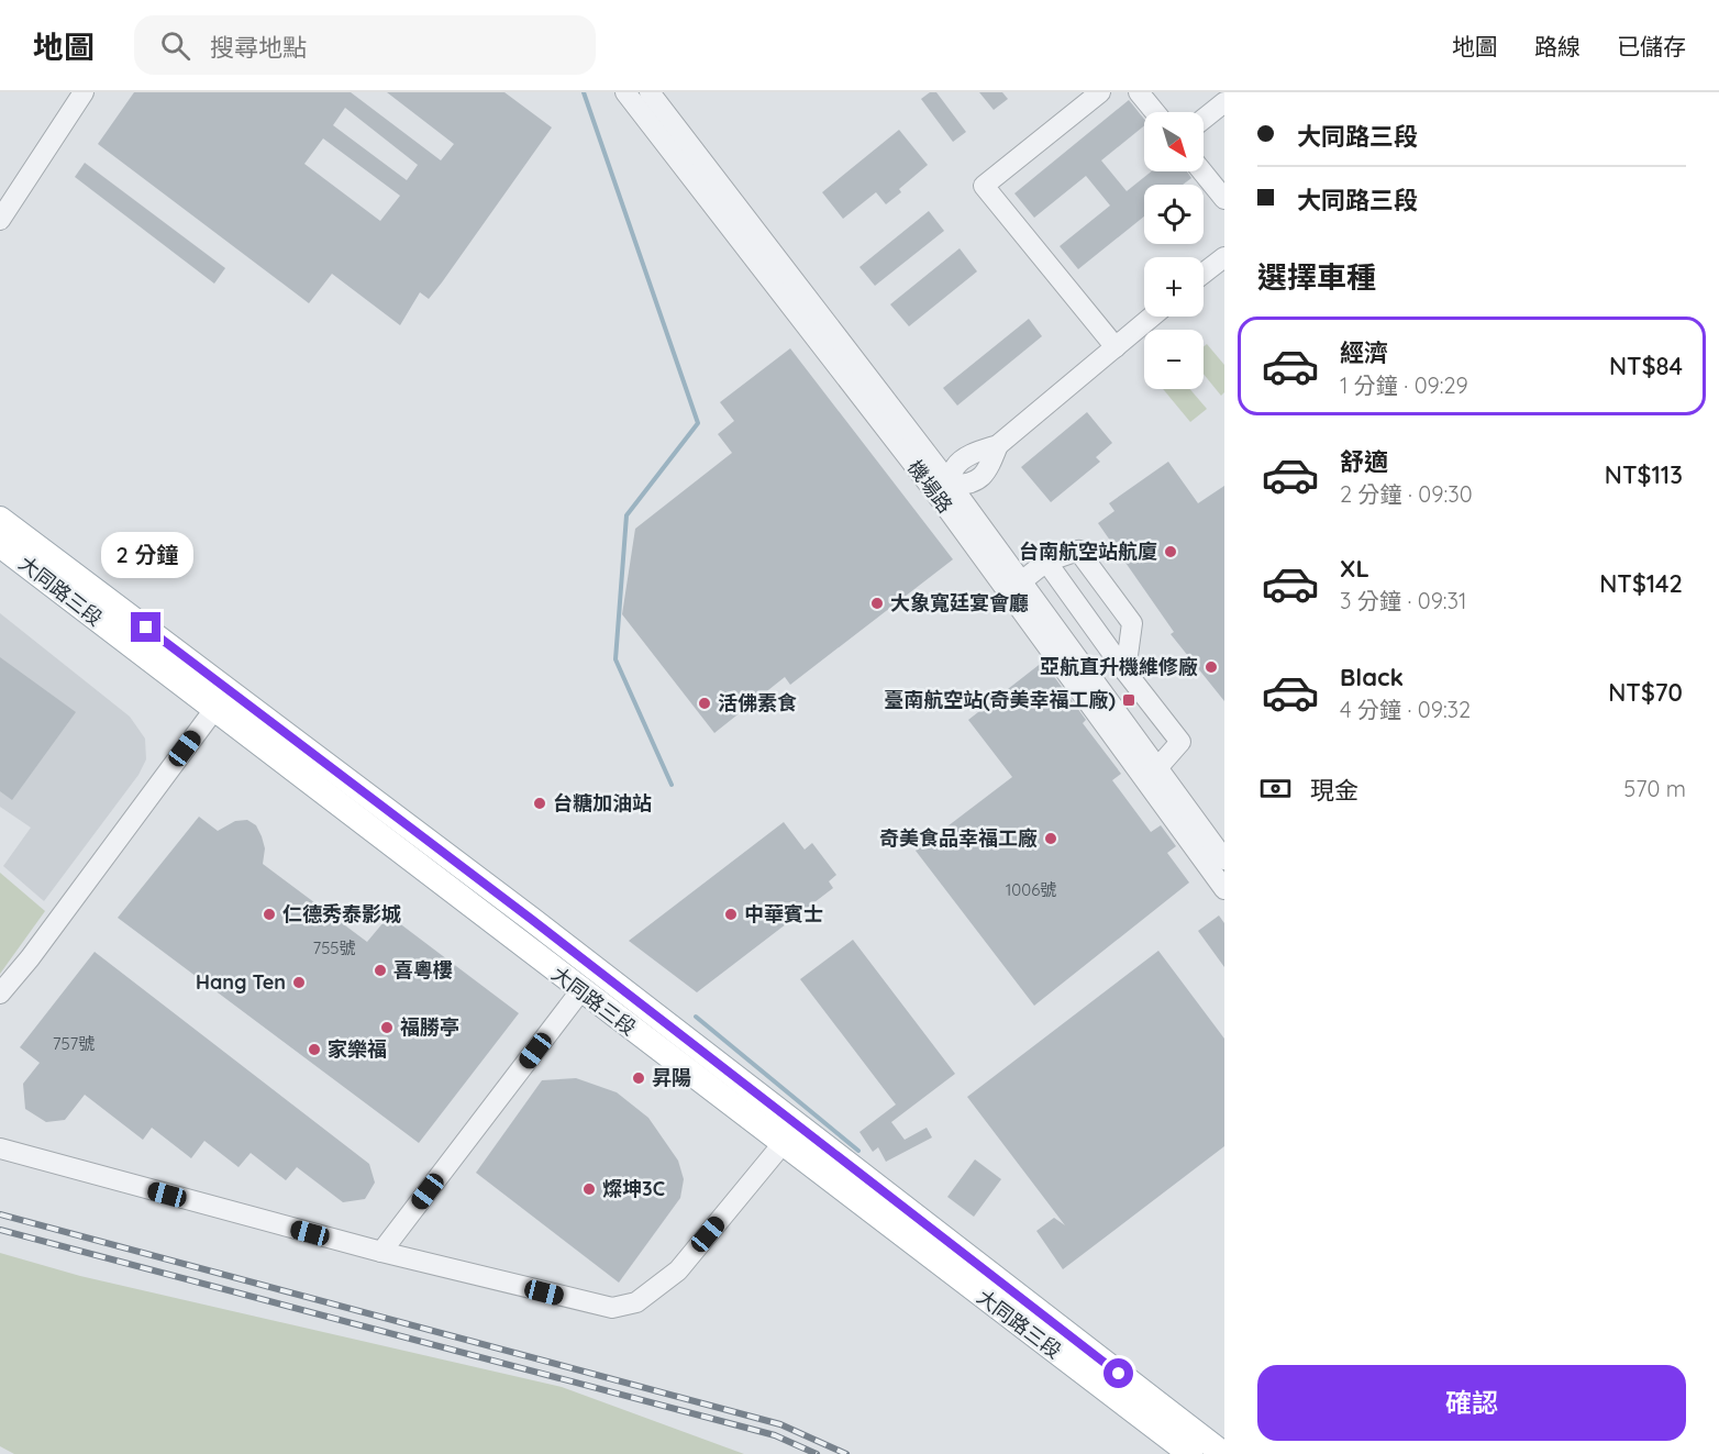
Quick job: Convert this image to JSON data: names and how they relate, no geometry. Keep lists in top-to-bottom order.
{
  "streets": {
    "main road": ["大同路三段"],
    "street": ["機場路"]
  },
  "places": {
    "other": [
      "台南航空站航廈",
      "大象寬廷宴會廳",
      "亞航直升機維修廠",
      "活佛素食",
      "台糖加油站",
      "奇美食品幸福工廠",
      "仁德秀泰影城",
      "中華賓士",
      "喜粵樓",
      "Hang Ten",
      "福勝亭",
      "家樂福",
      "昇陽",
      "燦坤3C"
    ],
    "transit": ["臺南航空站(奇美幸福工廠)"]
  },
  "house_numbers": ["1006號", "755號", "757號"],
  "north": "bottom right",
  "page": {
    "header": "地圖",
    "search": "搜尋地點",
    "nav": ["地圖", "路線", "已儲存"],
    "banner": ["大同路三段", "大同路三段"],
    "map_buttons": ["+", "−"],
    "heading": "選擇車種",
    "list": [
      {
        "name": "經濟",
        "note": "1 分鐘 · 09:29",
        "value": "NT$84"
      },
      {
        "name": "舒適",
        "note": "2 分鐘 · 09:30",
        "value": "NT$113"
      },
      {
        "name": "XL",
        "note": "3 分鐘 · 09:31",
        "value": "NT$142"
      },
      {
        "name": "Black",
        "note": "4 分鐘 · 09:32",
        "value": "NT$70"
      }
    ],
    "bubble": "2 分鐘",
    "pay": ["現金", "570 m"],
    "buttons": "確認"
  }
}
